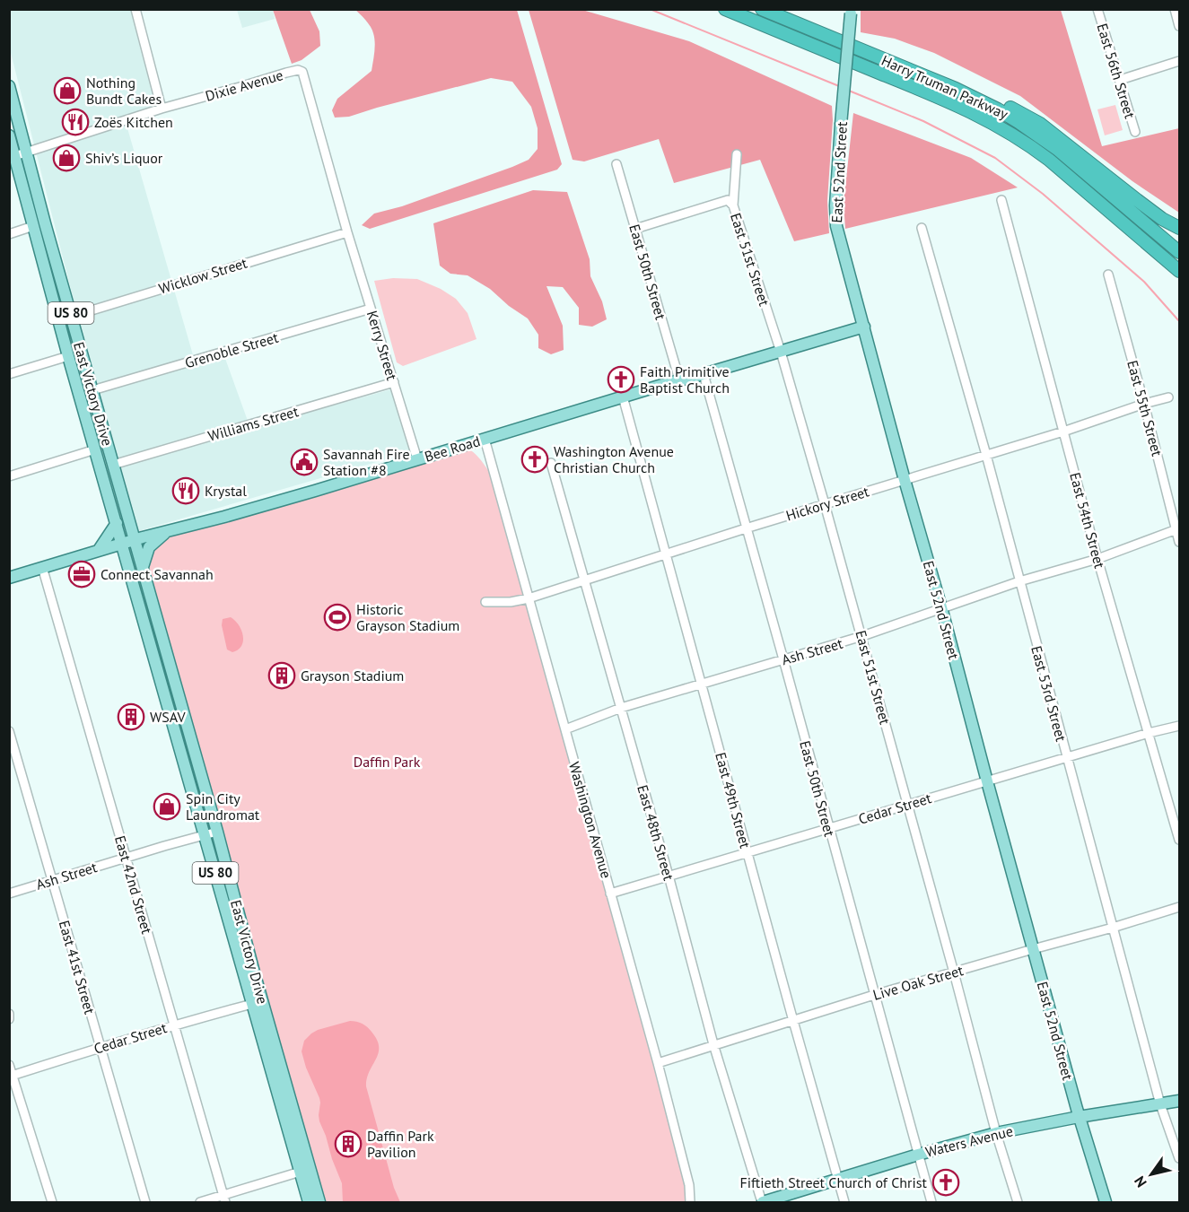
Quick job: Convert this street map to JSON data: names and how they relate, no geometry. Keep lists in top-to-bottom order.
{
  "streets": {
    "highway": ["Harry Truman Parkway"],
    "main road": [
      "East 52nd Street",
      "US 80",
      "East Victory Drive",
      "Bee Road",
      "Waters Avenue"
    ],
    "street": [
      "East 56th Street",
      "Dixie Avenue",
      "East 51st Street",
      "East 50th Street",
      "Wicklow Street",
      "Kerry Street",
      "Grenoble Street",
      "East 55th Street",
      "Williams Street",
      "Hickory Street",
      "East 54th Street",
      "Ash Street",
      "East 53rd Street",
      "East 49th Street",
      "Cedar Street",
      "Washington Avenue",
      "East 48th Street",
      "East 42nd Street",
      "East 41st Street",
      "Live Oak Street"
    ]
  },
  "crossings": [
    ["Dixie Avenue", "Wicklow Street"],
    ["Dixie Avenue", "Kerry Street"],
    ["Dixie Avenue", "East Victory Drive"],
    ["East 52nd Street", "Bee Road"],
    ["East 52nd Street", "Hickory Street"],
    ["East 52nd Street", "Ash Street"],
    ["East 52nd Street", "Cedar Street"],
    ["East 52nd Street", "Live Oak Street"],
    ["East 52nd Street", "Waters Avenue"],
    ["East 51st Street", "Bee Road"],
    ["East 51st Street", "Hickory Street"],
    ["East 51st Street", "Ash Street"],
    ["East 51st Street", "Cedar Street"],
    ["East 51st Street", "Live Oak Street"],
    ["East 51st Street", "Waters Avenue"],
    ["East 50th Street", "Bee Road"],
    ["East 50th Street", "Hickory Street"],
    ["East 50th Street", "Ash Street"],
    ["East 50th Street", "Cedar Street"],
    ["East 50th Street", "Live Oak Street"],
    ["East 50th Street", "Waters Avenue"],
    ["Wicklow Street", "Kerry Street"],
    ["Wicklow Street", "East Victory Drive"],
    ["Kerry Street", "Grenoble Street"],
    ["Kerry Street", "Williams Street"],
    ["Kerry Street", "Bee Road"],
    ["Grenoble Street", "East Victory Drive"],
    ["East Victory Drive", "Williams Street"],
    ["East Victory Drive", "Bee Road"],
    ["East Victory Drive", "Ash Street"],
    ["East Victory Drive", "Cedar Street"],
    ["East 55th Street", "Hickory Street"],
    ["East 55th Street", "Ash Street"],
    ["Bee Road", "East 49th Street"],
    ["Bee Road", "Washington Avenue"],
    ["Bee Road", "East 42nd Street"],
    ["Hickory Street", "East 54th Street"],
    ["Hickory Street", "East 53rd Street"],
    ["Hickory Street", "East 49th Street"],
    ["Hickory Street", "Washington Avenue"],
    ["Hickory Street", "East 48th Street"],
    ["East 54th Street", "Ash Street"],
    ["East 54th Street", "Cedar Street"],
    ["Ash Street", "East 53rd Street"],
    ["Ash Street", "East 49th Street"],
    ["Ash Street", "Washington Avenue"],
    ["Ash Street", "East 48th Street"],
    ["Ash Street", "East 42nd Street"],
    ["Ash Street", "East 41st Street"],
    ["East 53rd Street", "Cedar Street"],
    ["East 53rd Street", "Live Oak Street"],
    ["East 53rd Street", "Waters Avenue"],
    ["East 49th Street", "Cedar Street"],
    ["East 49th Street", "Live Oak Street"],
    ["East 49th Street", "Waters Avenue"],
    ["Cedar Street", "Washington Avenue"],
    ["Cedar Street", "East 48th Street"],
    ["Cedar Street", "East 42nd Street"],
    ["Cedar Street", "East 41st Street"],
    ["Washington Avenue", "Live Oak Street"],
    ["East 48th Street", "Live Oak Street"],
    ["East 48th Street", "Waters Avenue"]
  ],
  "parks": ["Daffin Park"],
  "places": {
    "shop": ["Nothing Bundt Cakes", "Shiv’s Liquor", "Spin City Laundromat"],
    "restaurant": ["Zoës Kitchen", "Krystal"],
    "church": ["Faith Primitive Baptist Church", "Washington Avenue Christian Church", "Fiftieth Street Church of Christ"],
    "public building": ["Savannah Fire Station #8"],
    "office": ["Connect Savannah"],
    "sports": ["Historic Grayson Stadium"],
    "building": ["Grayson Stadium", "WSAV", "Daffin Park Pavilion"]
  },
  "north": "bottom left"
}
